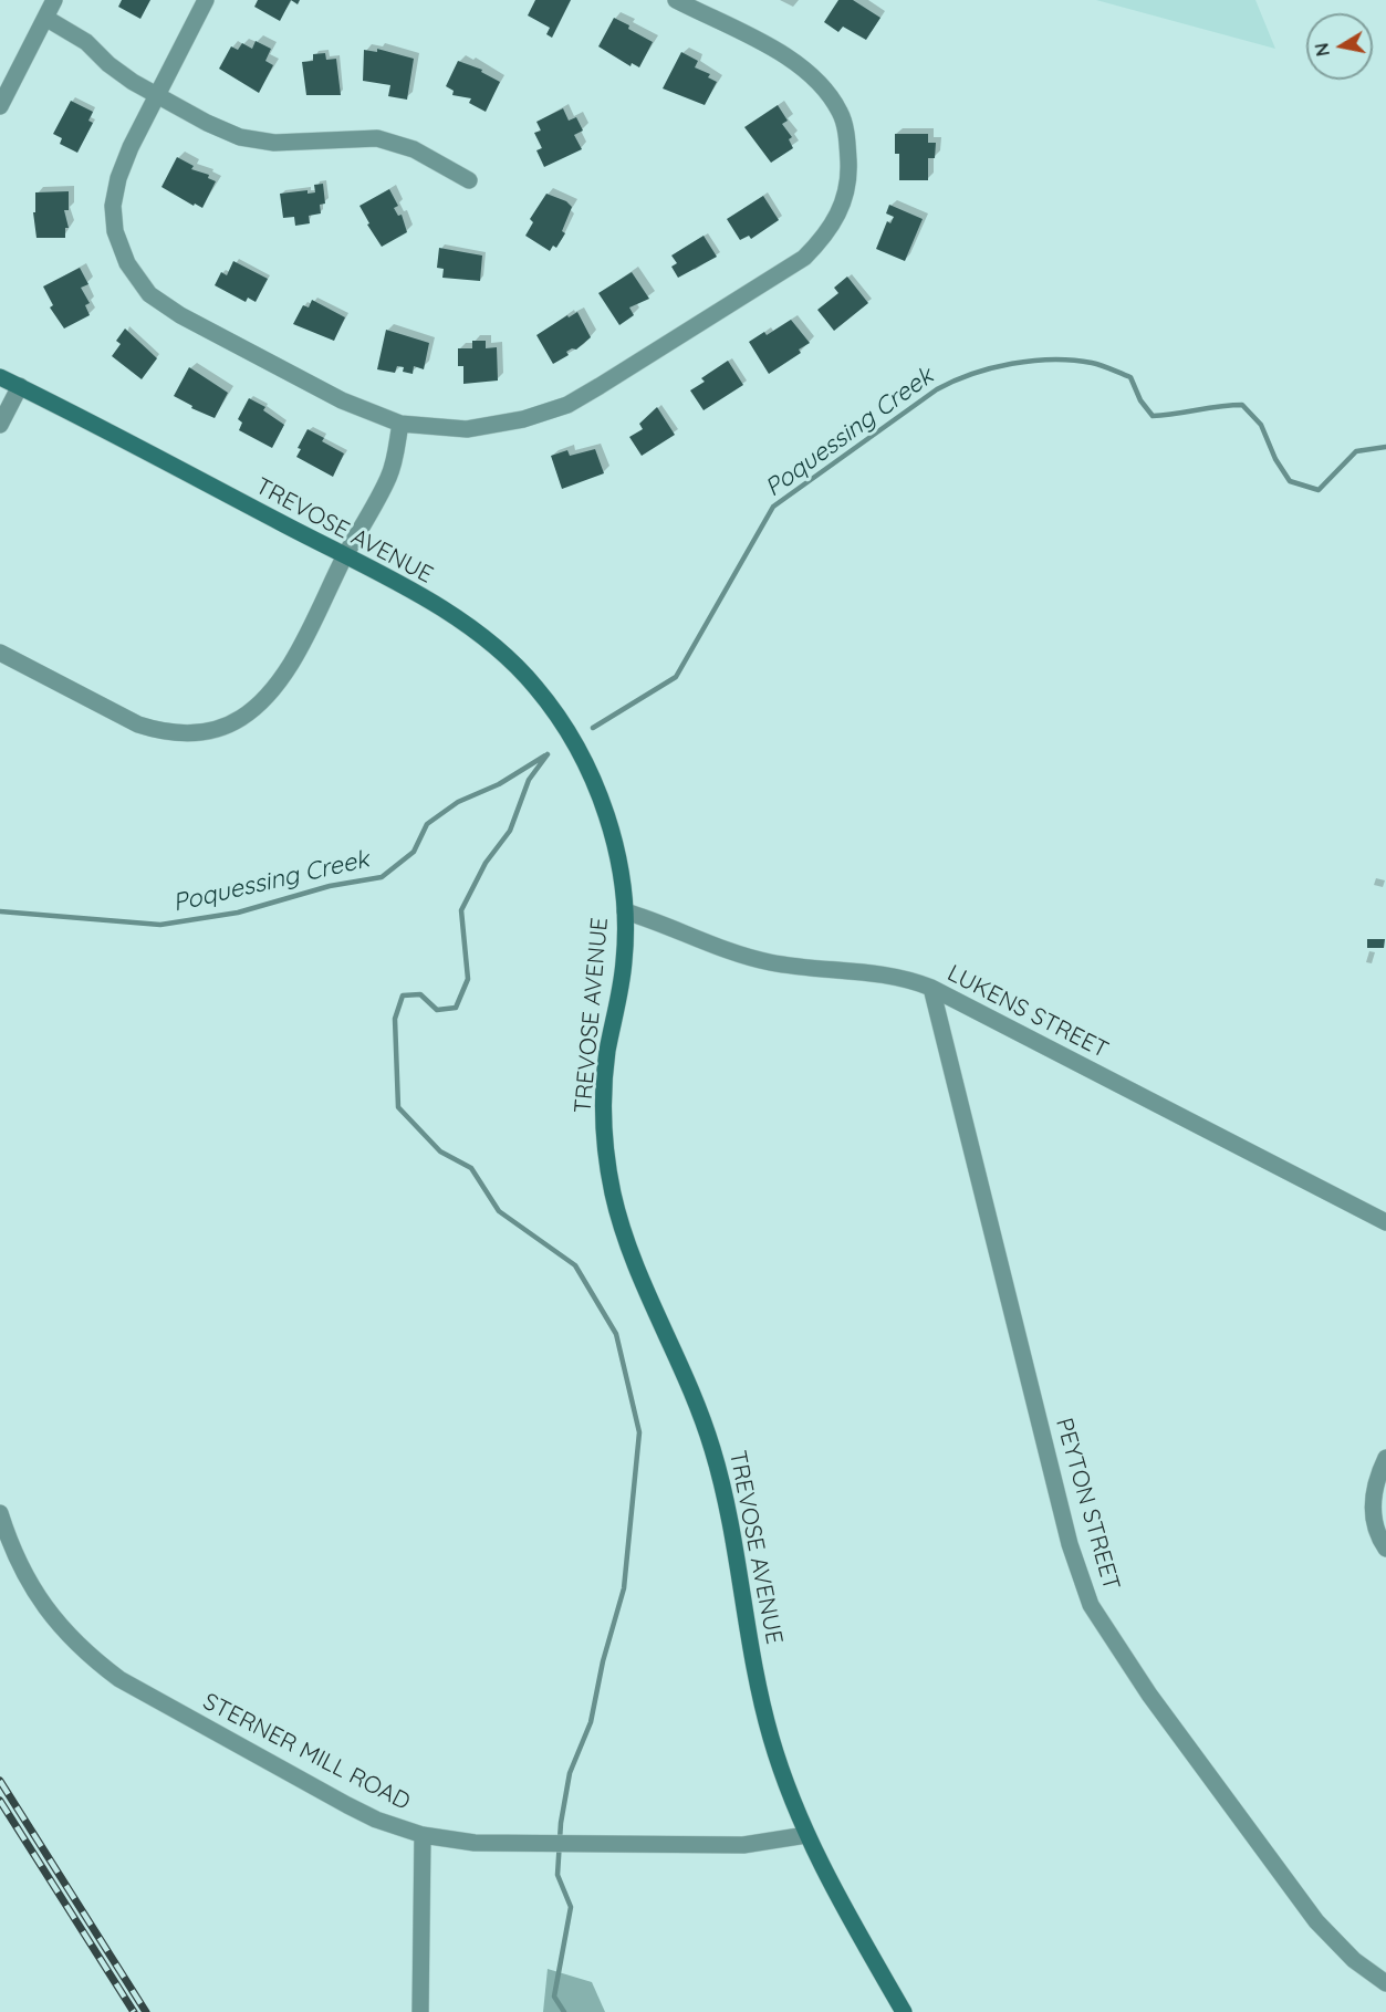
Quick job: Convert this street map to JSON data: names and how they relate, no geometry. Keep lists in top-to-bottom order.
{
  "streets": {
    "street": [
      "TREVOSE AVENUE",
      "LUKENS STREET",
      "PEYTON STREET",
      "STERNER MILL ROAD"
    ]
  },
  "crossings": [
    ["TREVOSE AVENUE", "LUKENS STREET"],
    ["TREVOSE AVENUE", "STERNER MILL ROAD"],
    ["LUKENS STREET", "PEYTON STREET"]
  ],
  "water": ["Poquessing Creek"],
  "north": "left"
}
